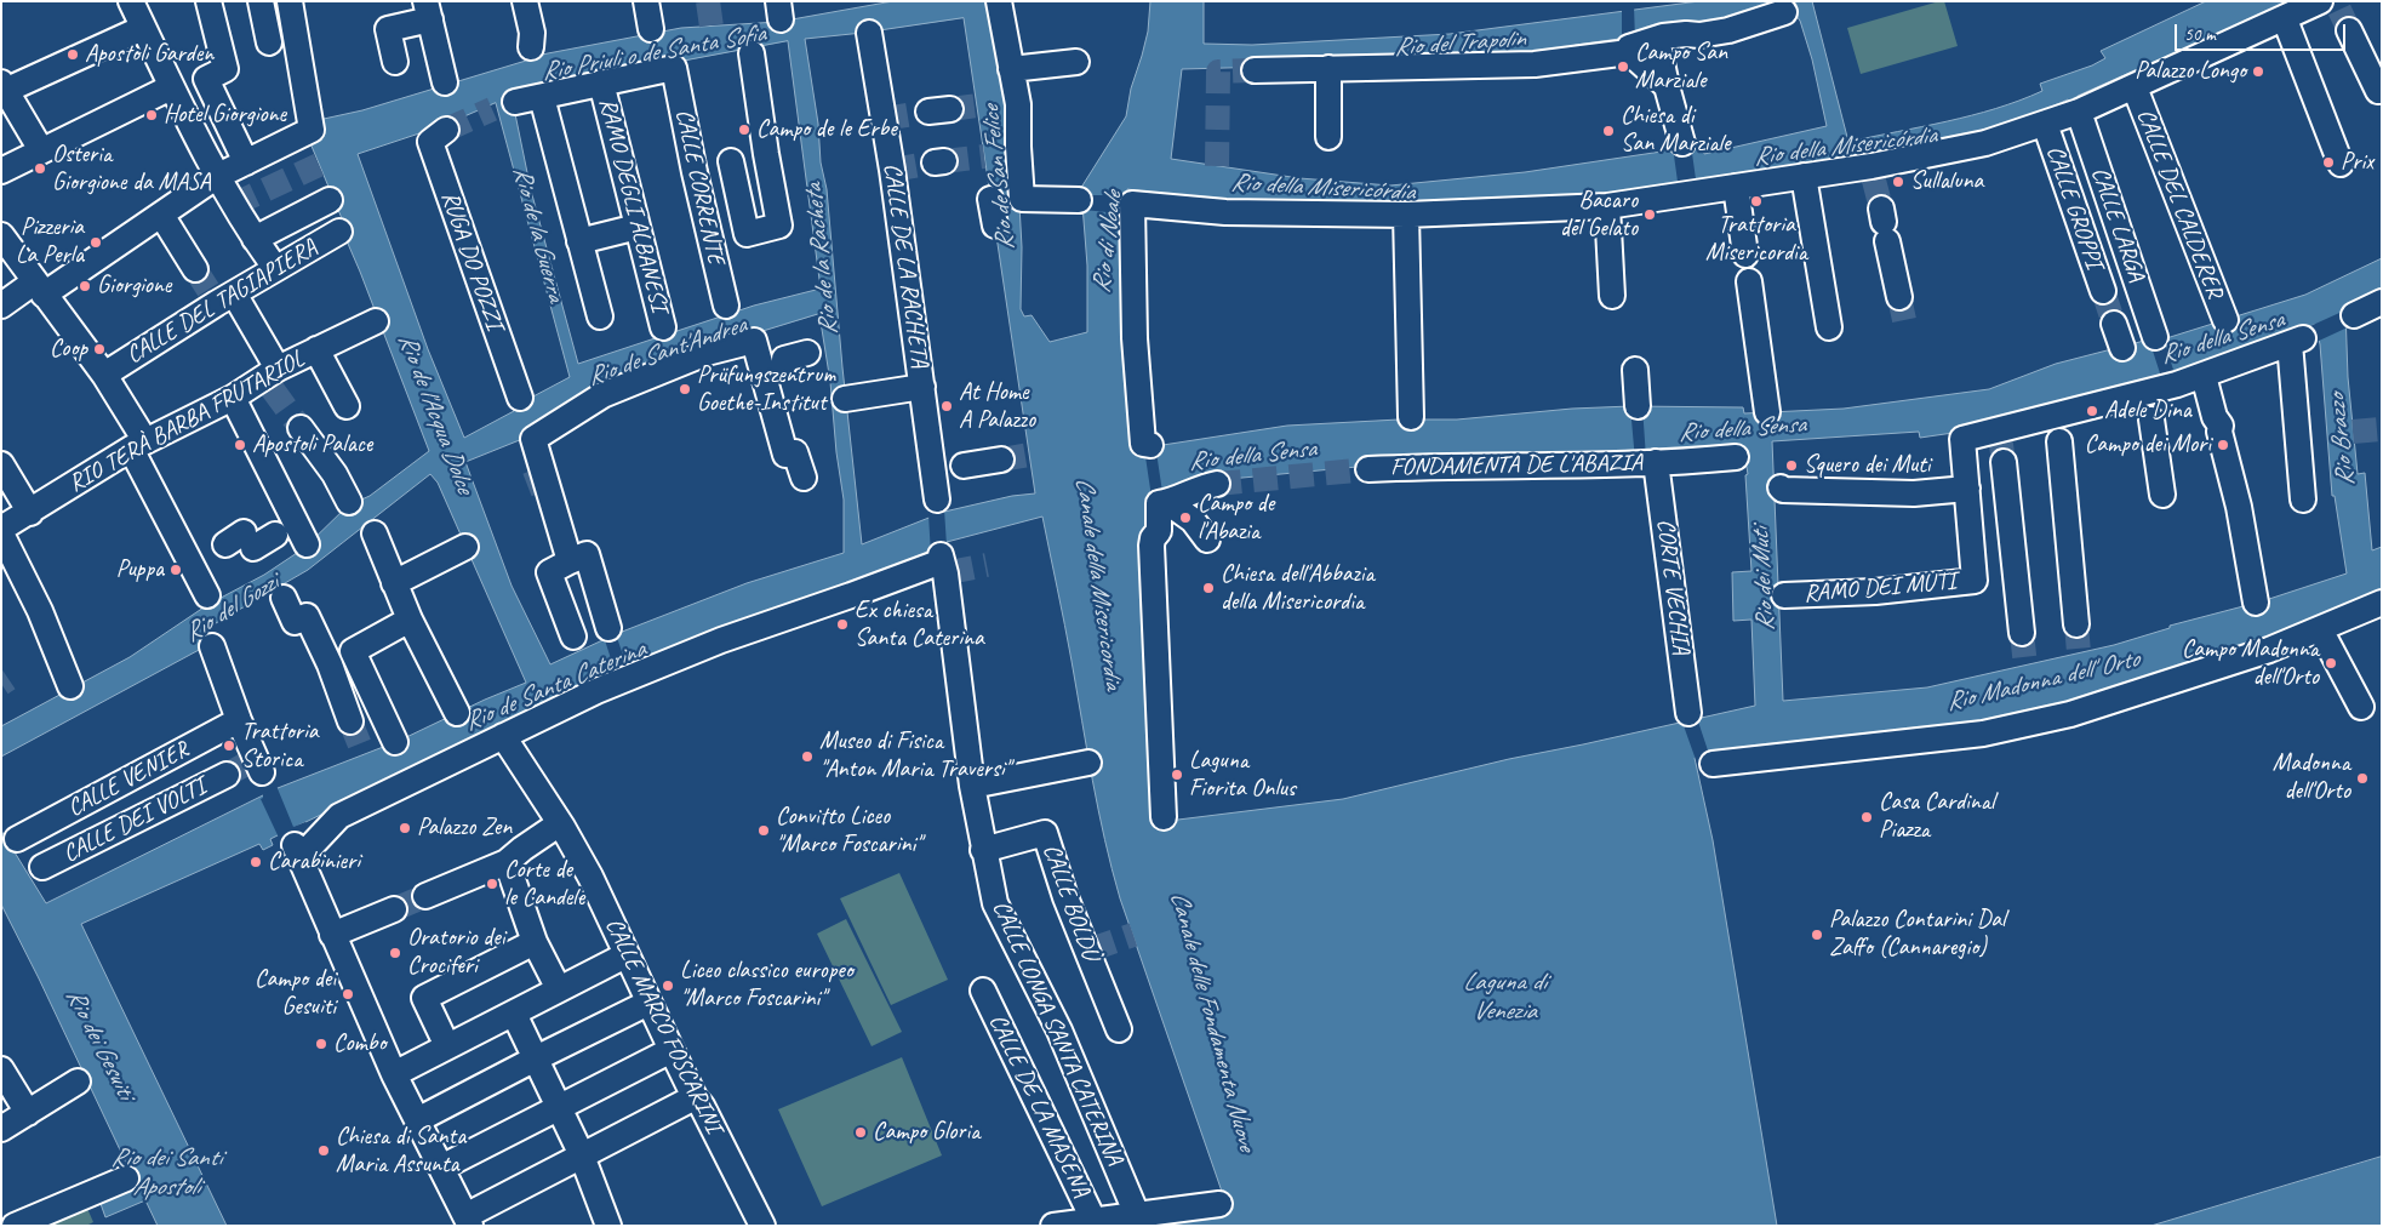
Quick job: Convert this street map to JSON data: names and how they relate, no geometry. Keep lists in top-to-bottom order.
{
  "streets": {
    "street": [
      "CALLE CORRENTE",
      "CALLE DEL CALDERER",
      "RAMO DEGLI ALBANESI",
      "CALLE GROPPI",
      "CALLE LARGA",
      "RUGA DO POZZI",
      "CALLE DE LA RACHETA",
      "CALLE DEL TAGIAPIERA",
      "RIO TERÀ BARBA FRUTARIOL",
      "FONDAMENTA DE L'ABAZIA",
      "CORTE VECHIA",
      "RAMO DEI MUTI",
      "CALLE VENIER",
      "CALLE DEI VOLTI",
      "CALLE BOLDÙ",
      "CALLE MARCO FOSCARINI",
      "CALLE LONGA SANTA CATERINA",
      "CALLE DE LA MASENA"
    ]
  },
  "crossings": [
    ["CALLE CORRENTE", "RAMO DEGLI ALBANESI"],
    ["FONDAMENTA DE L'ABAZIA", "CORTE VECHIA"],
    ["CALLE BOLDÙ", "CALLE LONGA SANTA CATERINA"],
    ["CALLE MARCO FOSCARINI", "CALLE LONGA SANTA CATERINA"]
  ],
  "water": [
    "Rio del Trapolin",
    "Rio Priuli o de Santa Sofia",
    "Rio della Misericórdia",
    "Rio de San Felice",
    "Rio de la Guerra",
    "Rio di Noale",
    "Rio de la Racheta",
    "Rio della Sensa",
    "Rio de Sant'Andrea",
    "Rio de l'Acqua Dolce",
    "Rio Brazzo",
    "Rio dei Muti",
    "Canale della Misericordia",
    "Rio del Gozzi",
    "Rio Madonna dell' Orto",
    "Rio de Santa Caterina",
    "Laguna di Venezia",
    "Canale delle Fondamenta Nuove",
    "Rio dei Gesuiti",
    "Rio dei Santi Apostoli"
  ],
  "places": [
    "Apostoli Garden",
    "Campo San Marziale",
    "Palazzo Longo",
    "Hotel Giorgione",
    "Campo de le Erbe",
    "Chiesa di San Marziale",
    "Prix",
    "Osteria Giorgione da MASA",
    "Sullaluna",
    "Trattoria Misericordia",
    "Bacaro del Gelato",
    "Pizzeria La Perla",
    "Giorgione",
    "Coop",
    "Prüfungszentrum Goethe-Institut",
    "At Home A Palazzo",
    "Adele Dina",
    "Apostoli Palace",
    "Campo dei Mori",
    "Squero dei Muti",
    "Campo de l'Abazia",
    "Puppa",
    "Chiesa dell'Abbazia della Misericordia",
    "Ex chiesa Santa Caterina",
    "Campo Madonna dell'Orto",
    "Trattoria Storica",
    "Museo di Fisica \"Anton Maria Traversi\"",
    "Laguna Fiorita Onlus",
    "Madonna dell'Orto",
    "Casa Cardinal Piazza",
    "Palazzo Zen",
    "Convitto Liceo \"Marco Foscarini\"",
    "Carabinieri",
    "Corte de le Candele",
    "Palazzo Contarini Dal Zaffo (Cannaregio)",
    "Oratorio dei Crociferi",
    "Liceo classico europeo \"Marco Foscarini\"",
    "Campo dei Gesuiti",
    "Combo",
    "Campo Gloria",
    "Chiesa di Santa Maria Assunta"
  ],
  "scale_bar": "50 m"
}
